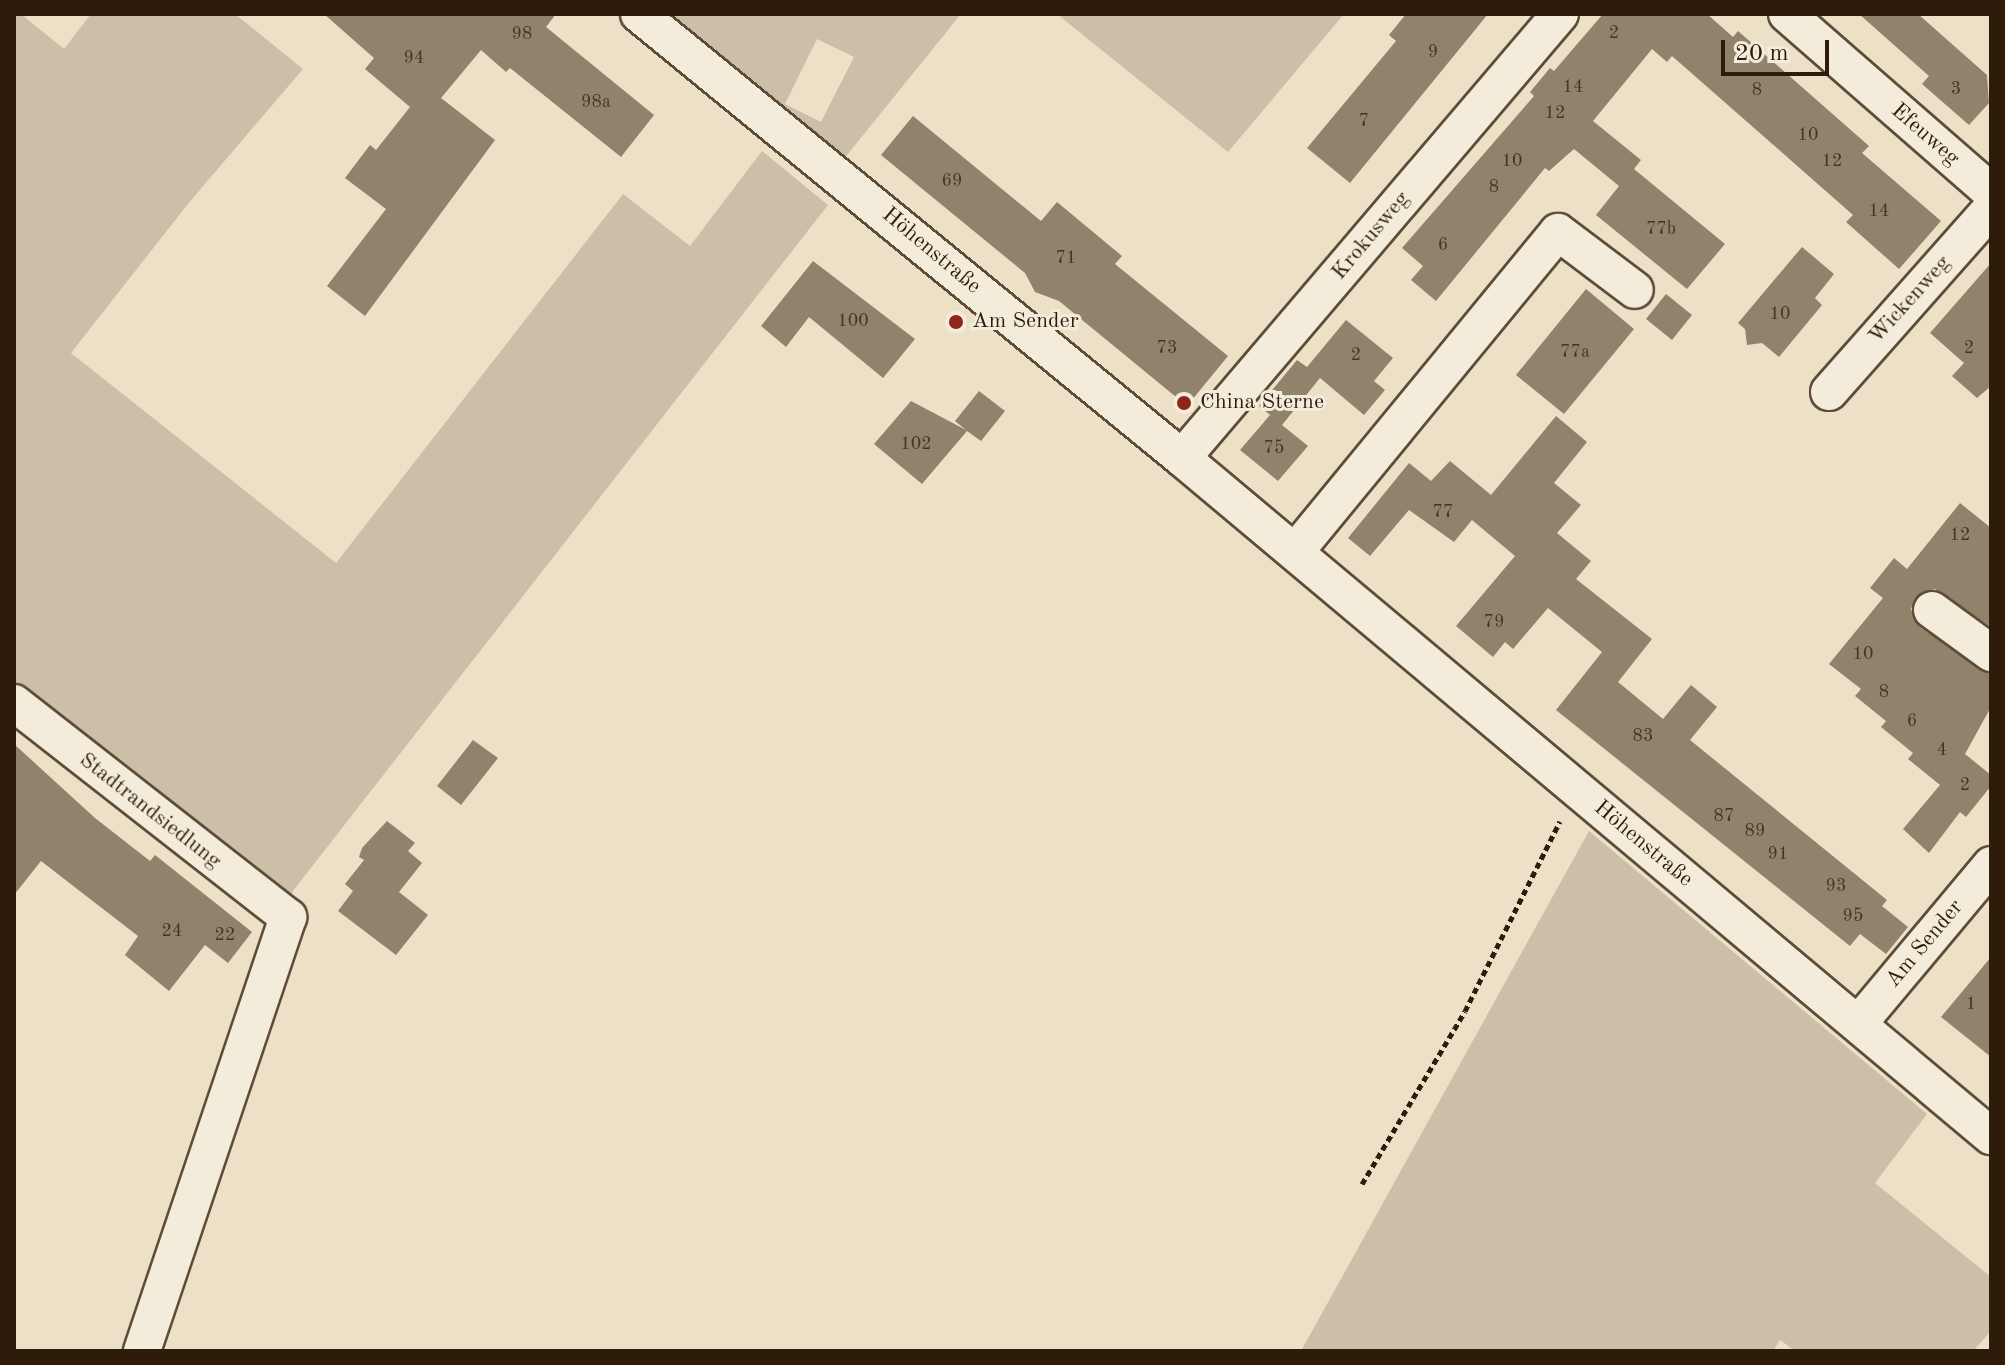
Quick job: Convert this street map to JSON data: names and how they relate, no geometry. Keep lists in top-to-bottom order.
{
  "streets": {
    "street": [
      "Efeuweg",
      "Krokusweg",
      "Höhenstraße",
      "Wickenweg",
      "Stadtrandsiedlung",
      "Am Sender"
    ]
  },
  "crossings": [
    ["Krokusweg", "Höhenstraße"],
    ["Höhenstraße", "Am Sender"]
  ],
  "places": ["Am Sender", "China Sterne"],
  "house_numbers": [
    "2",
    "98",
    "9",
    "94",
    "14",
    "3",
    "8",
    "98a",
    "12",
    "7",
    "10",
    "10",
    "12",
    "69",
    "8",
    "14",
    "77b",
    "6",
    "71",
    "10",
    "100",
    "73",
    "2",
    "77a",
    "2",
    "102",
    "75",
    "77",
    "12",
    "79",
    "10",
    "8",
    "6",
    "83",
    "4",
    "2",
    "87",
    "89",
    "91",
    "93",
    "95",
    "24",
    "22",
    "1"
  ],
  "scale_bar": "20 m"
}
